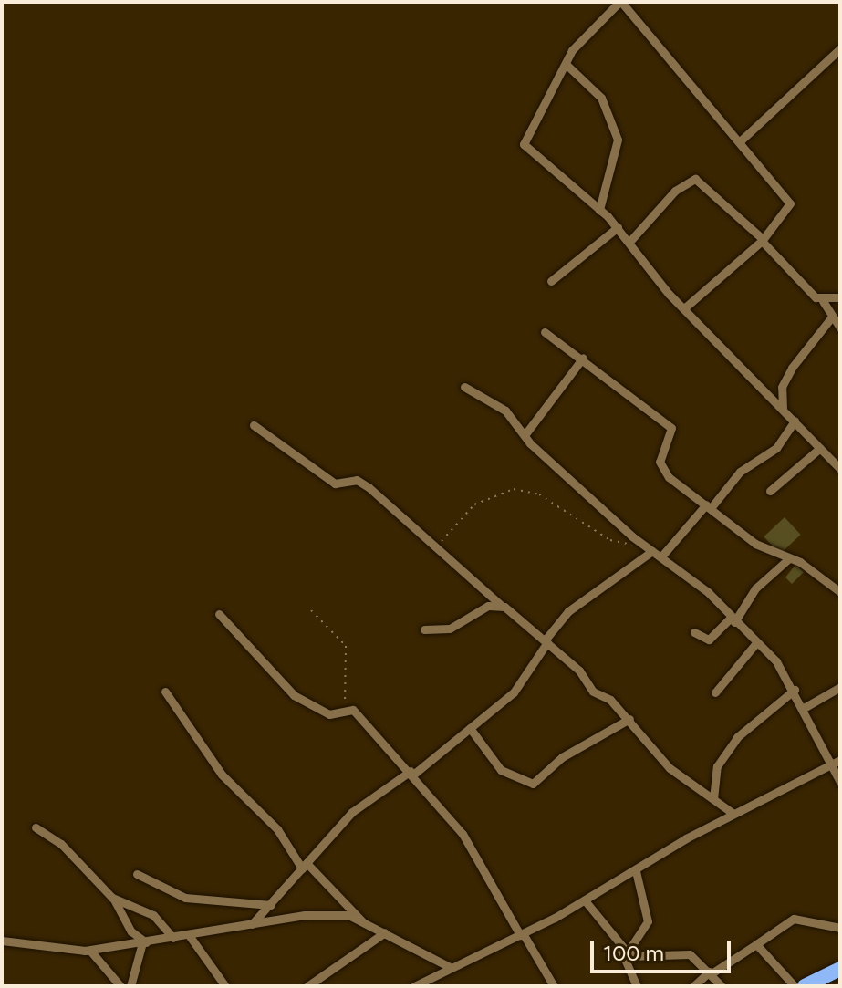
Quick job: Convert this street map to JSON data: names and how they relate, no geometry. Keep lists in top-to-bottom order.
{
  "scale_bar": "100 m"
}
